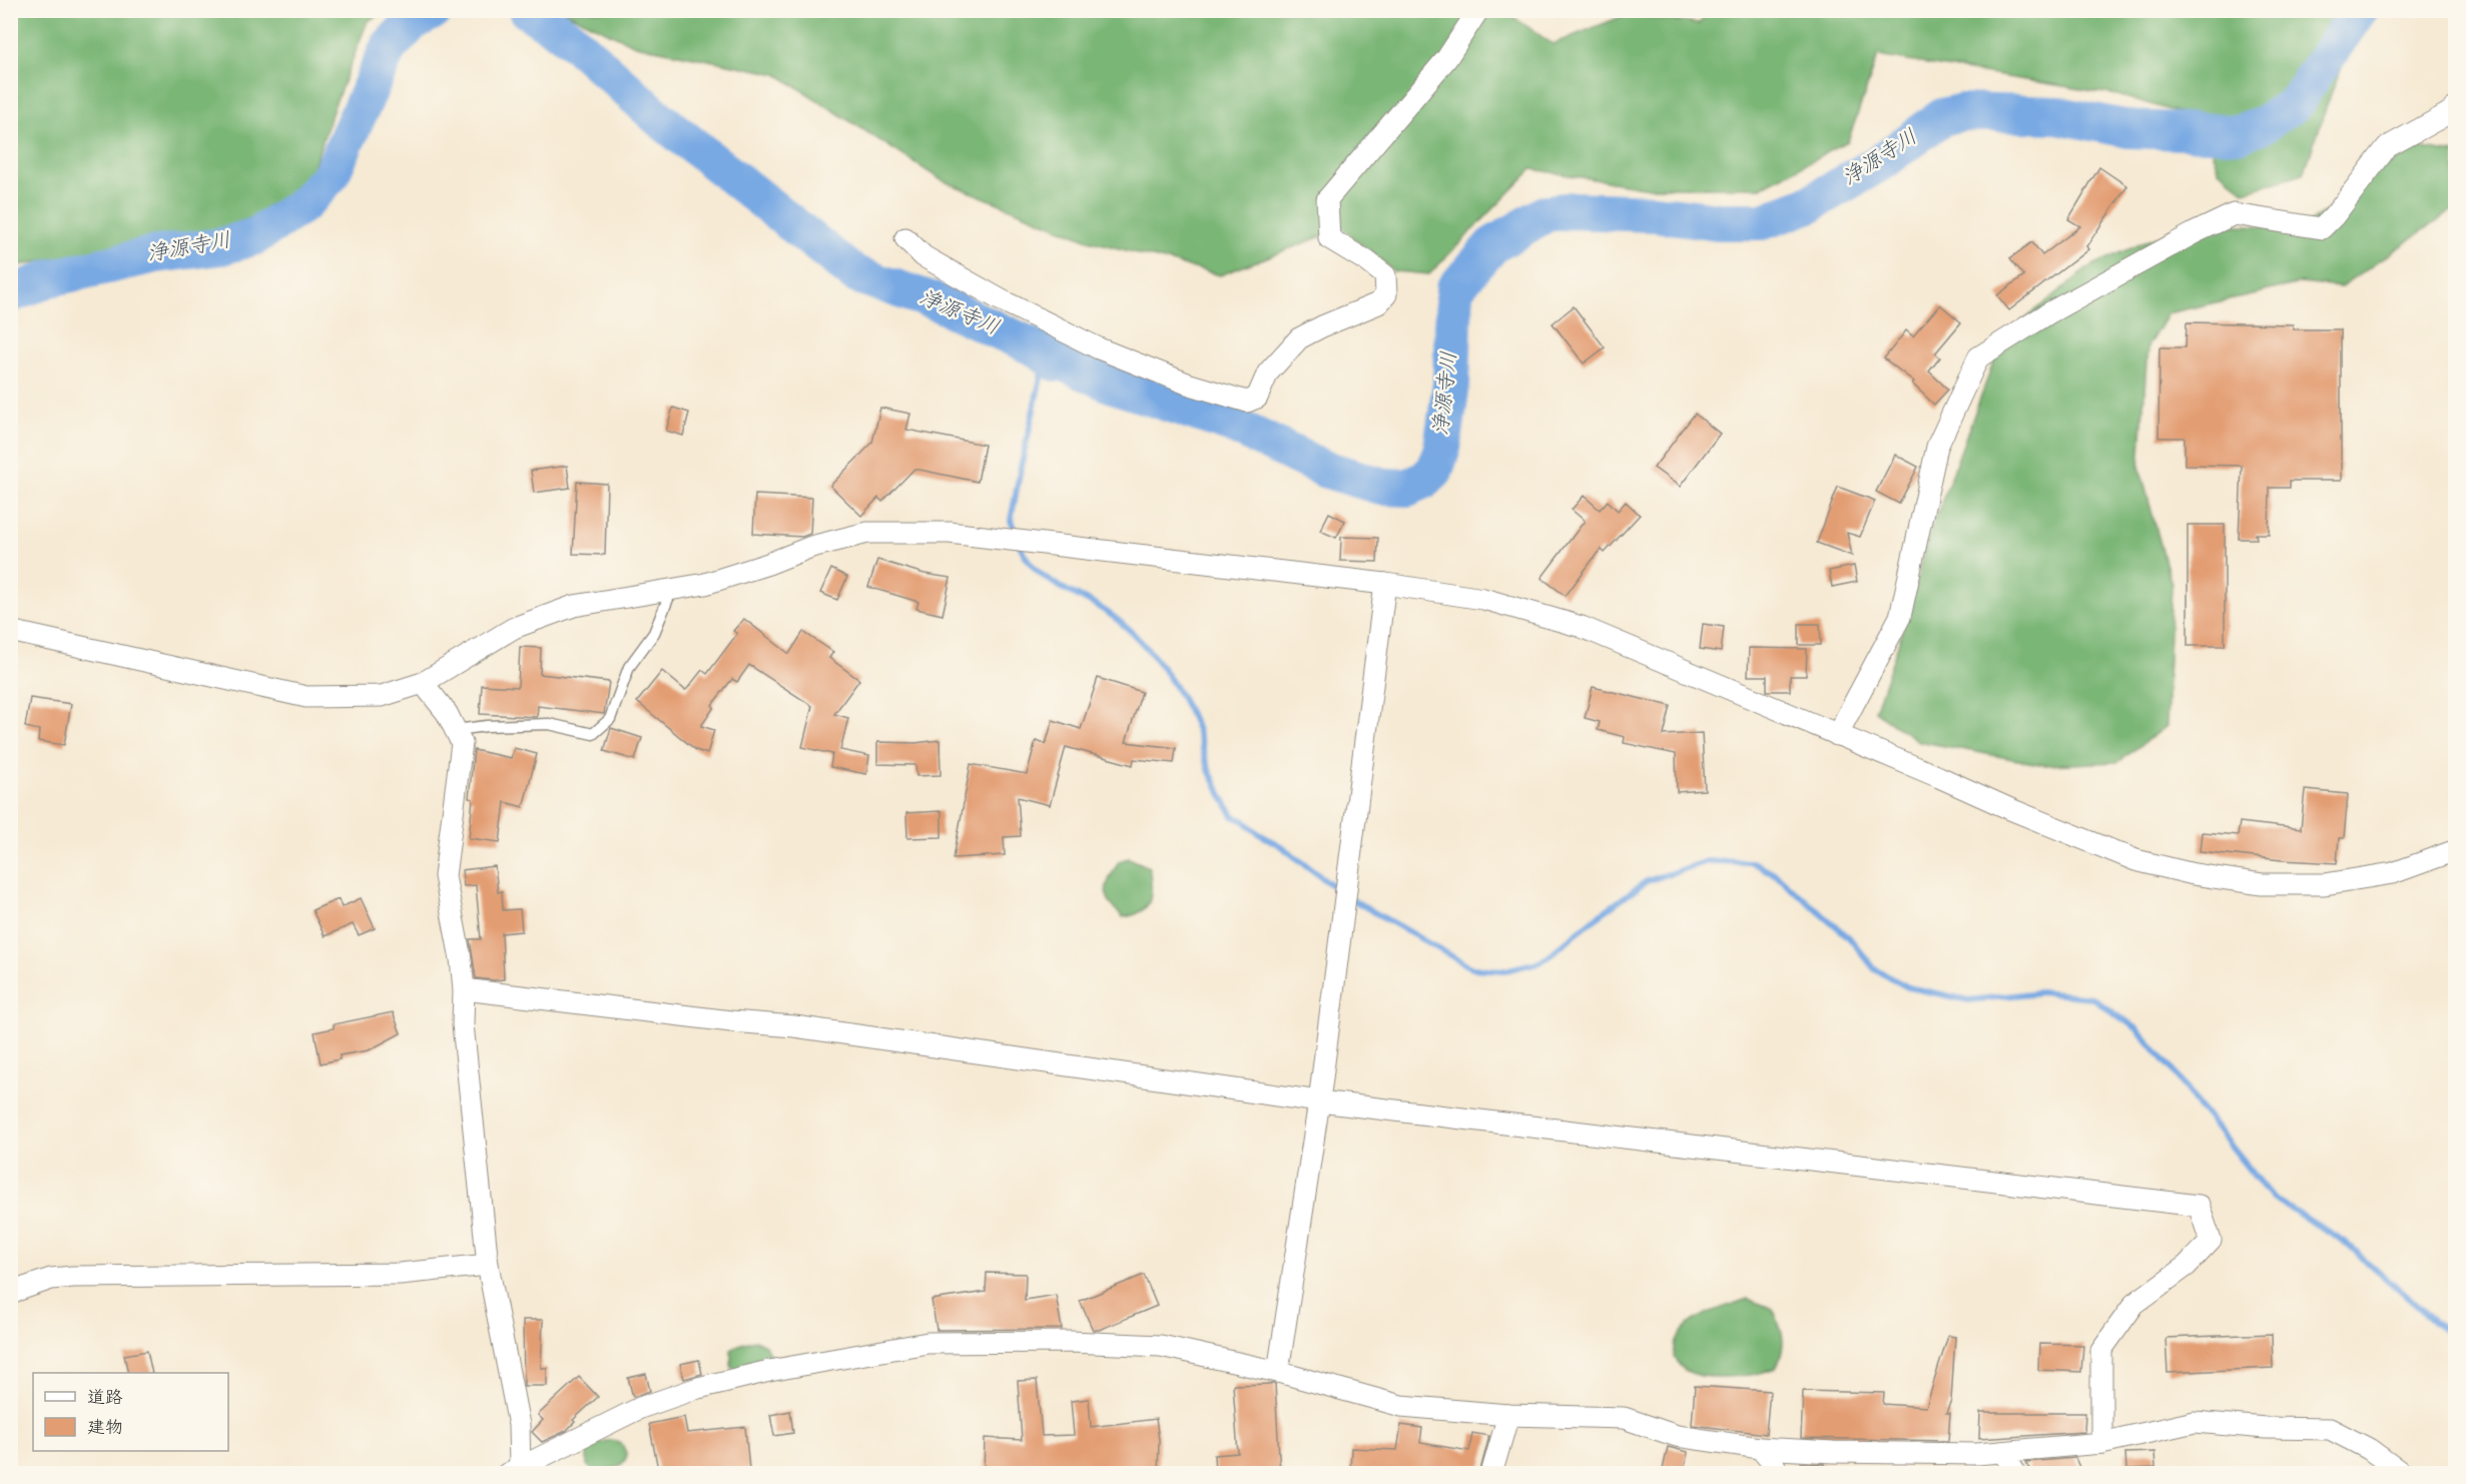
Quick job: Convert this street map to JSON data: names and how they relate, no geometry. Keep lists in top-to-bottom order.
{
  "water": ["浄源寺川"],
  "legend": ["道路", "建物"]
}
